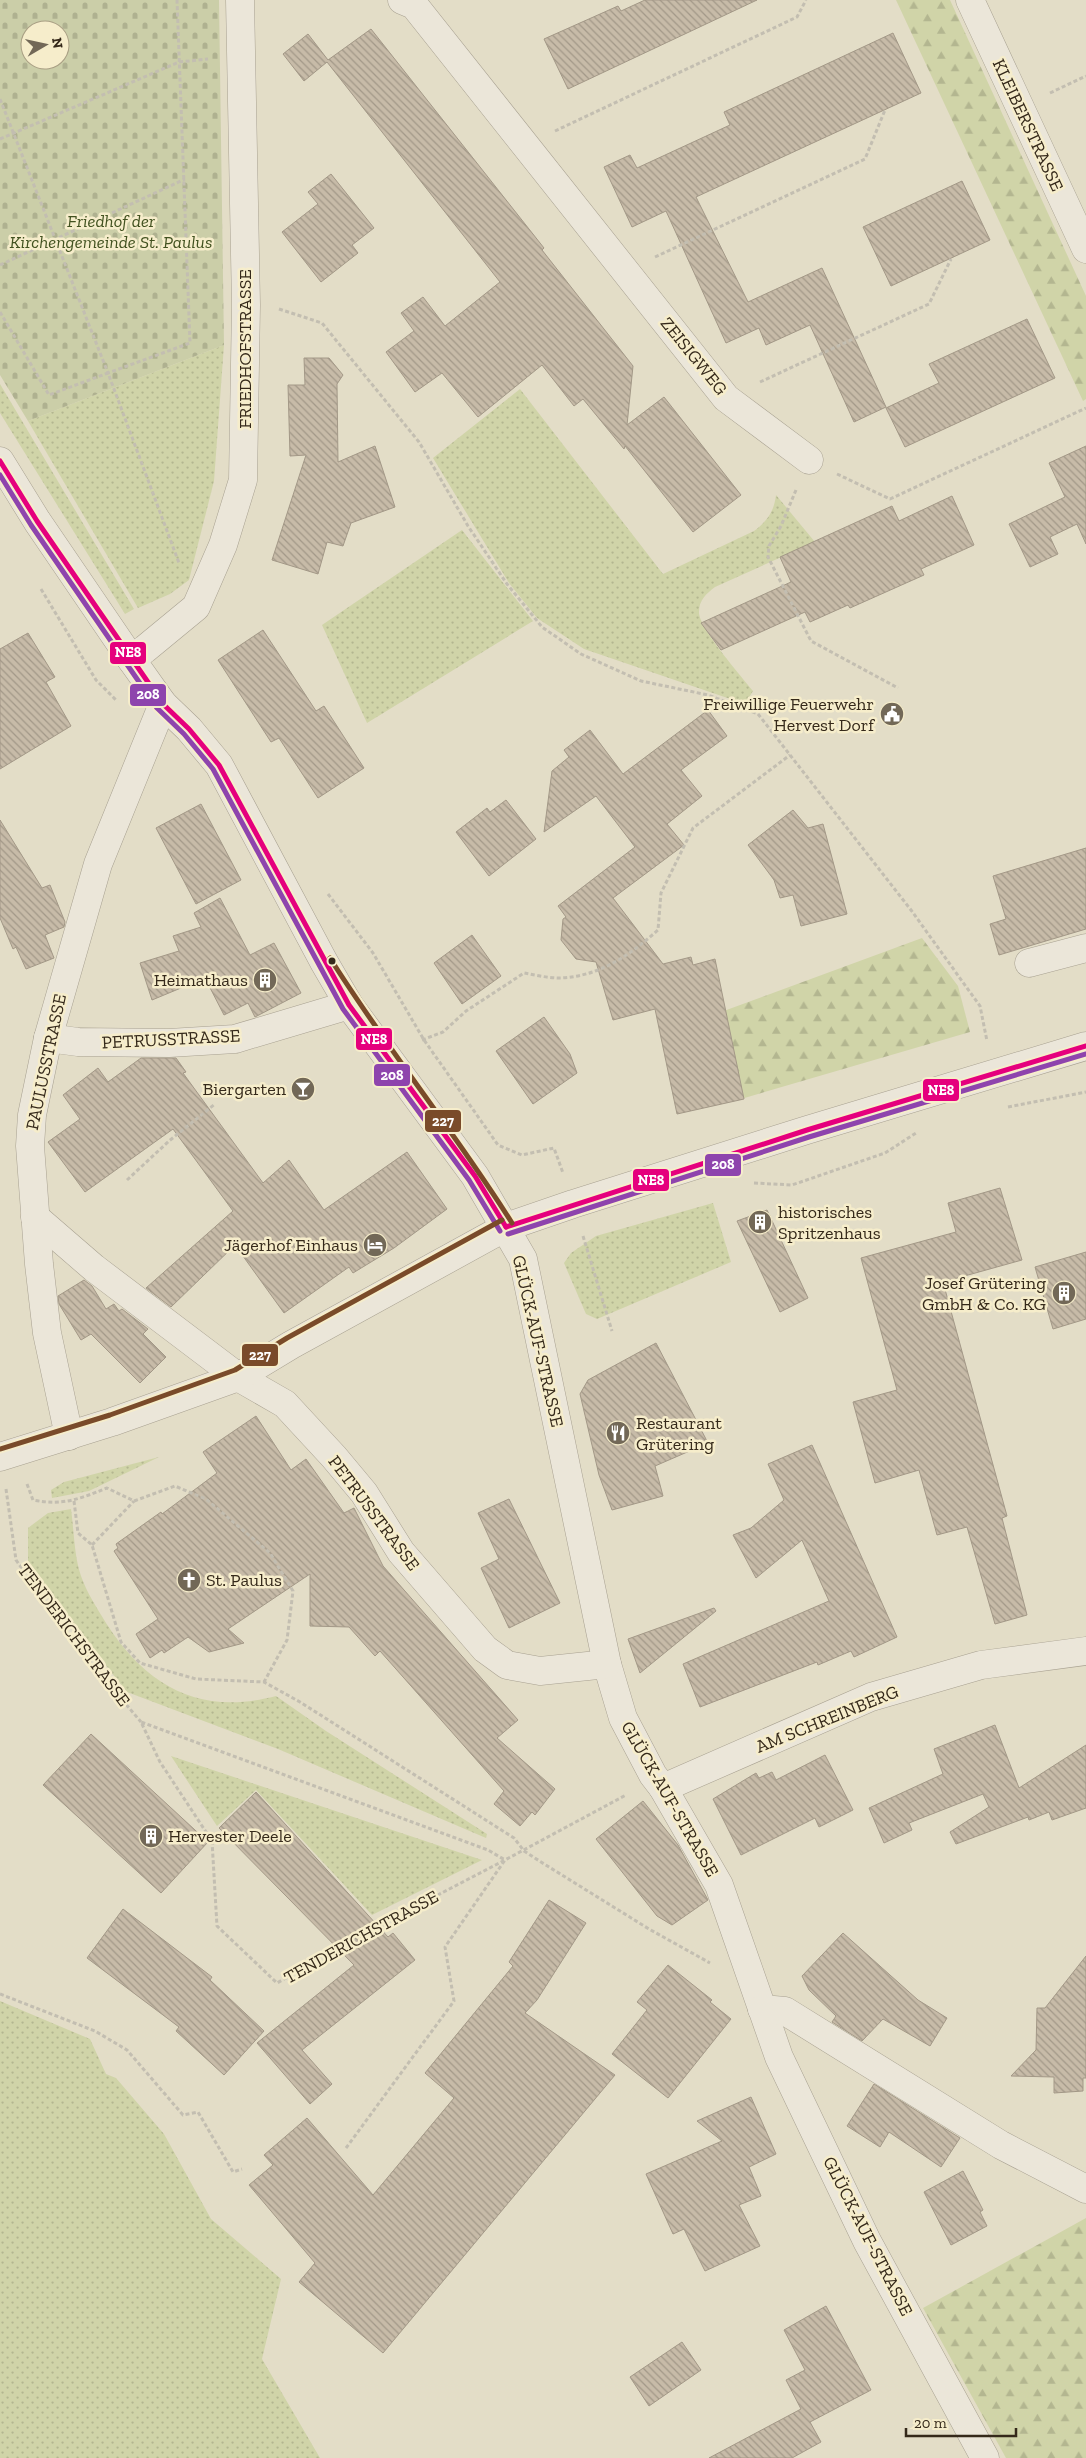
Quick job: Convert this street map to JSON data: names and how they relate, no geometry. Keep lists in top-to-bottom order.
{
  "streets": {
    "street": [
      "KLEIBERSTRASSE",
      "FRIEDHOFSTRASSE",
      "ZEISIGWEG",
      "PETRUSSTRASSE",
      "PAULUSSTRASSE",
      "GLÜCK-AUF-STRASSE",
      "AM SCHREINBERG"
    ],
    "path": ["TENDERICHSTRASSE"]
  },
  "crossings": [
    ["FRIEDHOFSTRASSE", "GLÜCK-AUF-STRASSE"],
    ["PETRUSSTRASSE", "PAULUSSTRASSE"],
    ["PETRUSSTRASSE", "GLÜCK-AUF-STRASSE"],
    ["PAULUSSTRASSE", "GLÜCK-AUF-STRASSE"],
    ["GLÜCK-AUF-STRASSE", "TENDERICHSTRASSE"],
    ["GLÜCK-AUF-STRASSE", "AM SCHREINBERG"],
    ["TENDERICHSTRASSE", "AM SCHREINBERG"]
  ],
  "parks": ["Friedhof der Kirchengemeinde St. Paulus"],
  "places": {
    "public building": ["Freiwillige Feuerwehr Hervest Dorf"],
    "building": [
      "Heimathaus",
      "historisches Spritzenhaus",
      "Josef Grütering GmbH & Co. KG",
      "Hervester Deele"
    ],
    "bar": ["Biergarten"],
    "hotel": ["Jägerhof Einhaus"],
    "restaurant": ["Restaurant Grütering"],
    "church": ["St. Paulus"]
  },
  "lines": ["transit line NE8", "transit line 208", "transit line 227"],
  "scale_bar": "20 m",
  "north": "right"
}
